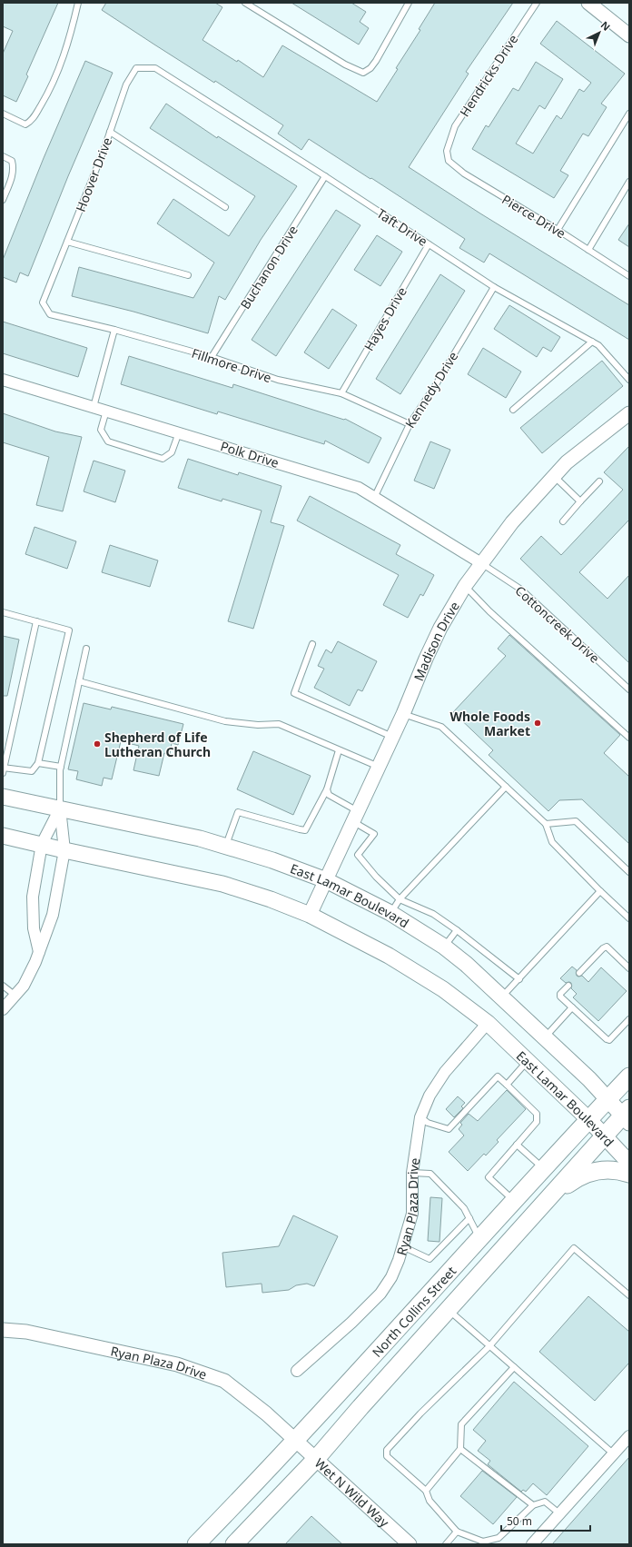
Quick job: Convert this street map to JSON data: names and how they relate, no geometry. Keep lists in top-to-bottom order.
{
  "streets": {
    "main road": ["East Lamar Boulevard", "North Collins Street"],
    "street": [
      "Polk Drive",
      "Madison Drive",
      "Ryan Plaza Drive",
      "Wet N Wild Way"
    ],
    "lane": [
      "Hendricks Drive",
      "Hoover Drive",
      "Pierce Drive",
      "Taft Drive",
      "Buchanon Drive",
      "Hayes Drive",
      "Fillmore Drive",
      "Kennedy Drive",
      "Cottoncreek Drive"
    ]
  },
  "crossings": [
    ["Hendricks Drive", "Pierce Drive"],
    ["Hoover Drive", "Taft Drive"],
    ["Hoover Drive", "Fillmore Drive"],
    ["Taft Drive", "Buchanon Drive"],
    ["Taft Drive", "Hayes Drive"],
    ["Taft Drive", "Kennedy Drive"],
    ["Buchanon Drive", "Fillmore Drive"],
    ["Hayes Drive", "Fillmore Drive"],
    ["Fillmore Drive", "Kennedy Drive"],
    ["Kennedy Drive", "Polk Drive"],
    ["Polk Drive", "Cottoncreek Drive"],
    ["Polk Drive", "Madison Drive"],
    ["Cottoncreek Drive", "Madison Drive"],
    ["Madison Drive", "East Lamar Boulevard"],
    ["East Lamar Boulevard", "Ryan Plaza Drive"],
    ["East Lamar Boulevard", "North Collins Street"],
    ["Ryan Plaza Drive", "North Collins Street"],
    ["Ryan Plaza Drive", "Wet N Wild Way"],
    ["North Collins Street", "Wet N Wild Way"]
  ],
  "places": ["Whole Foods Market", "Shepherd of Life Lutheran Church"],
  "scale_bar": "50 m",
  "north": "top right"
}
